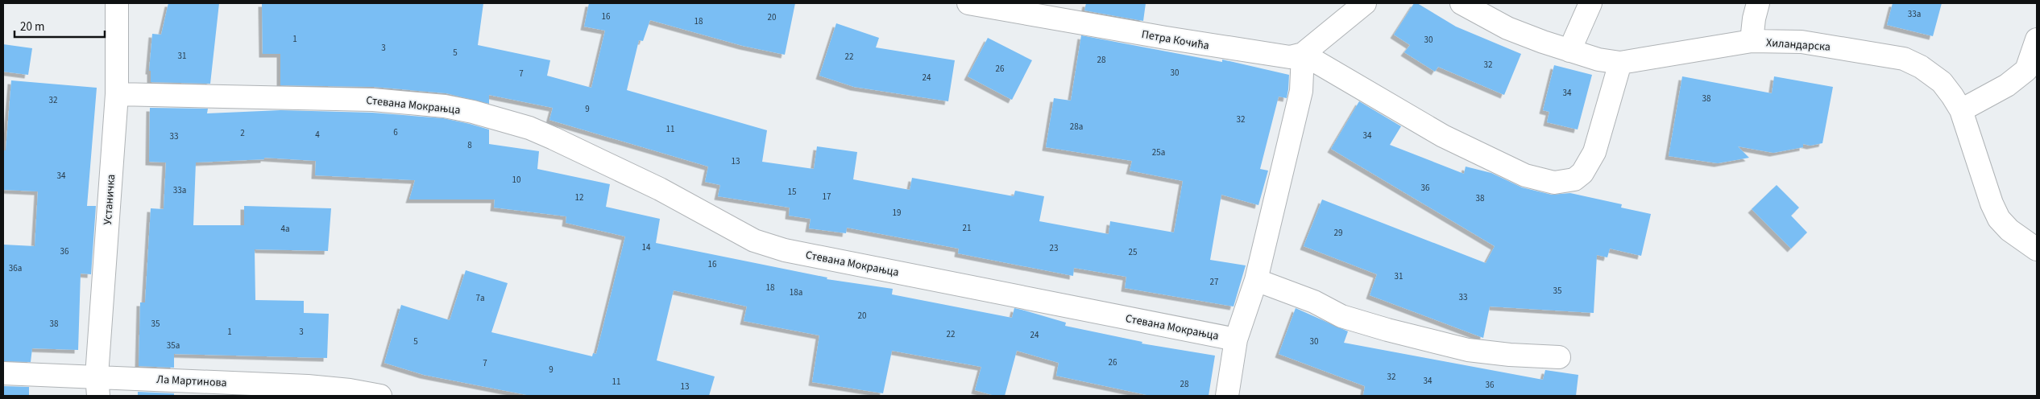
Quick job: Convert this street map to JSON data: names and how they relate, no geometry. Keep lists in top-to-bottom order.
{
  "streets": {
    "street": [
      "Петра Кочића",
      "Хиландарска",
      "Стевана Мокрањца",
      "Устаничка",
      "Ла Мартинова"
    ]
  },
  "crossings": [
    ["Стевана Мокрањца", "Устаничка"],
    ["Устаничка", "Ла Мартинова"]
  ],
  "house_numbers": [
    "33a",
    "16",
    "20",
    "18",
    "1",
    "30",
    "3",
    "5",
    "31",
    "22",
    "28",
    "32",
    "26",
    "30",
    "7",
    "24",
    "34",
    "38",
    "32",
    "9",
    "32",
    "28a",
    "11",
    "6",
    "2",
    "4",
    "34",
    "33",
    "8",
    "25a",
    "13",
    "34",
    "10",
    "36",
    "33a",
    "15",
    "17",
    "12",
    "38",
    "19",
    "21",
    "4a",
    "29",
    "14",
    "23",
    "36",
    "25",
    "16",
    "36a",
    "31",
    "27",
    "18",
    "35",
    "18a",
    "33",
    "7a",
    "20",
    "38",
    "35",
    "1",
    "3",
    "22",
    "24",
    "5",
    "30",
    "35a",
    "26",
    "7",
    "9",
    "32",
    "34",
    "11",
    "28",
    "36",
    "13"
  ],
  "scale_bar": "20 m"
}
